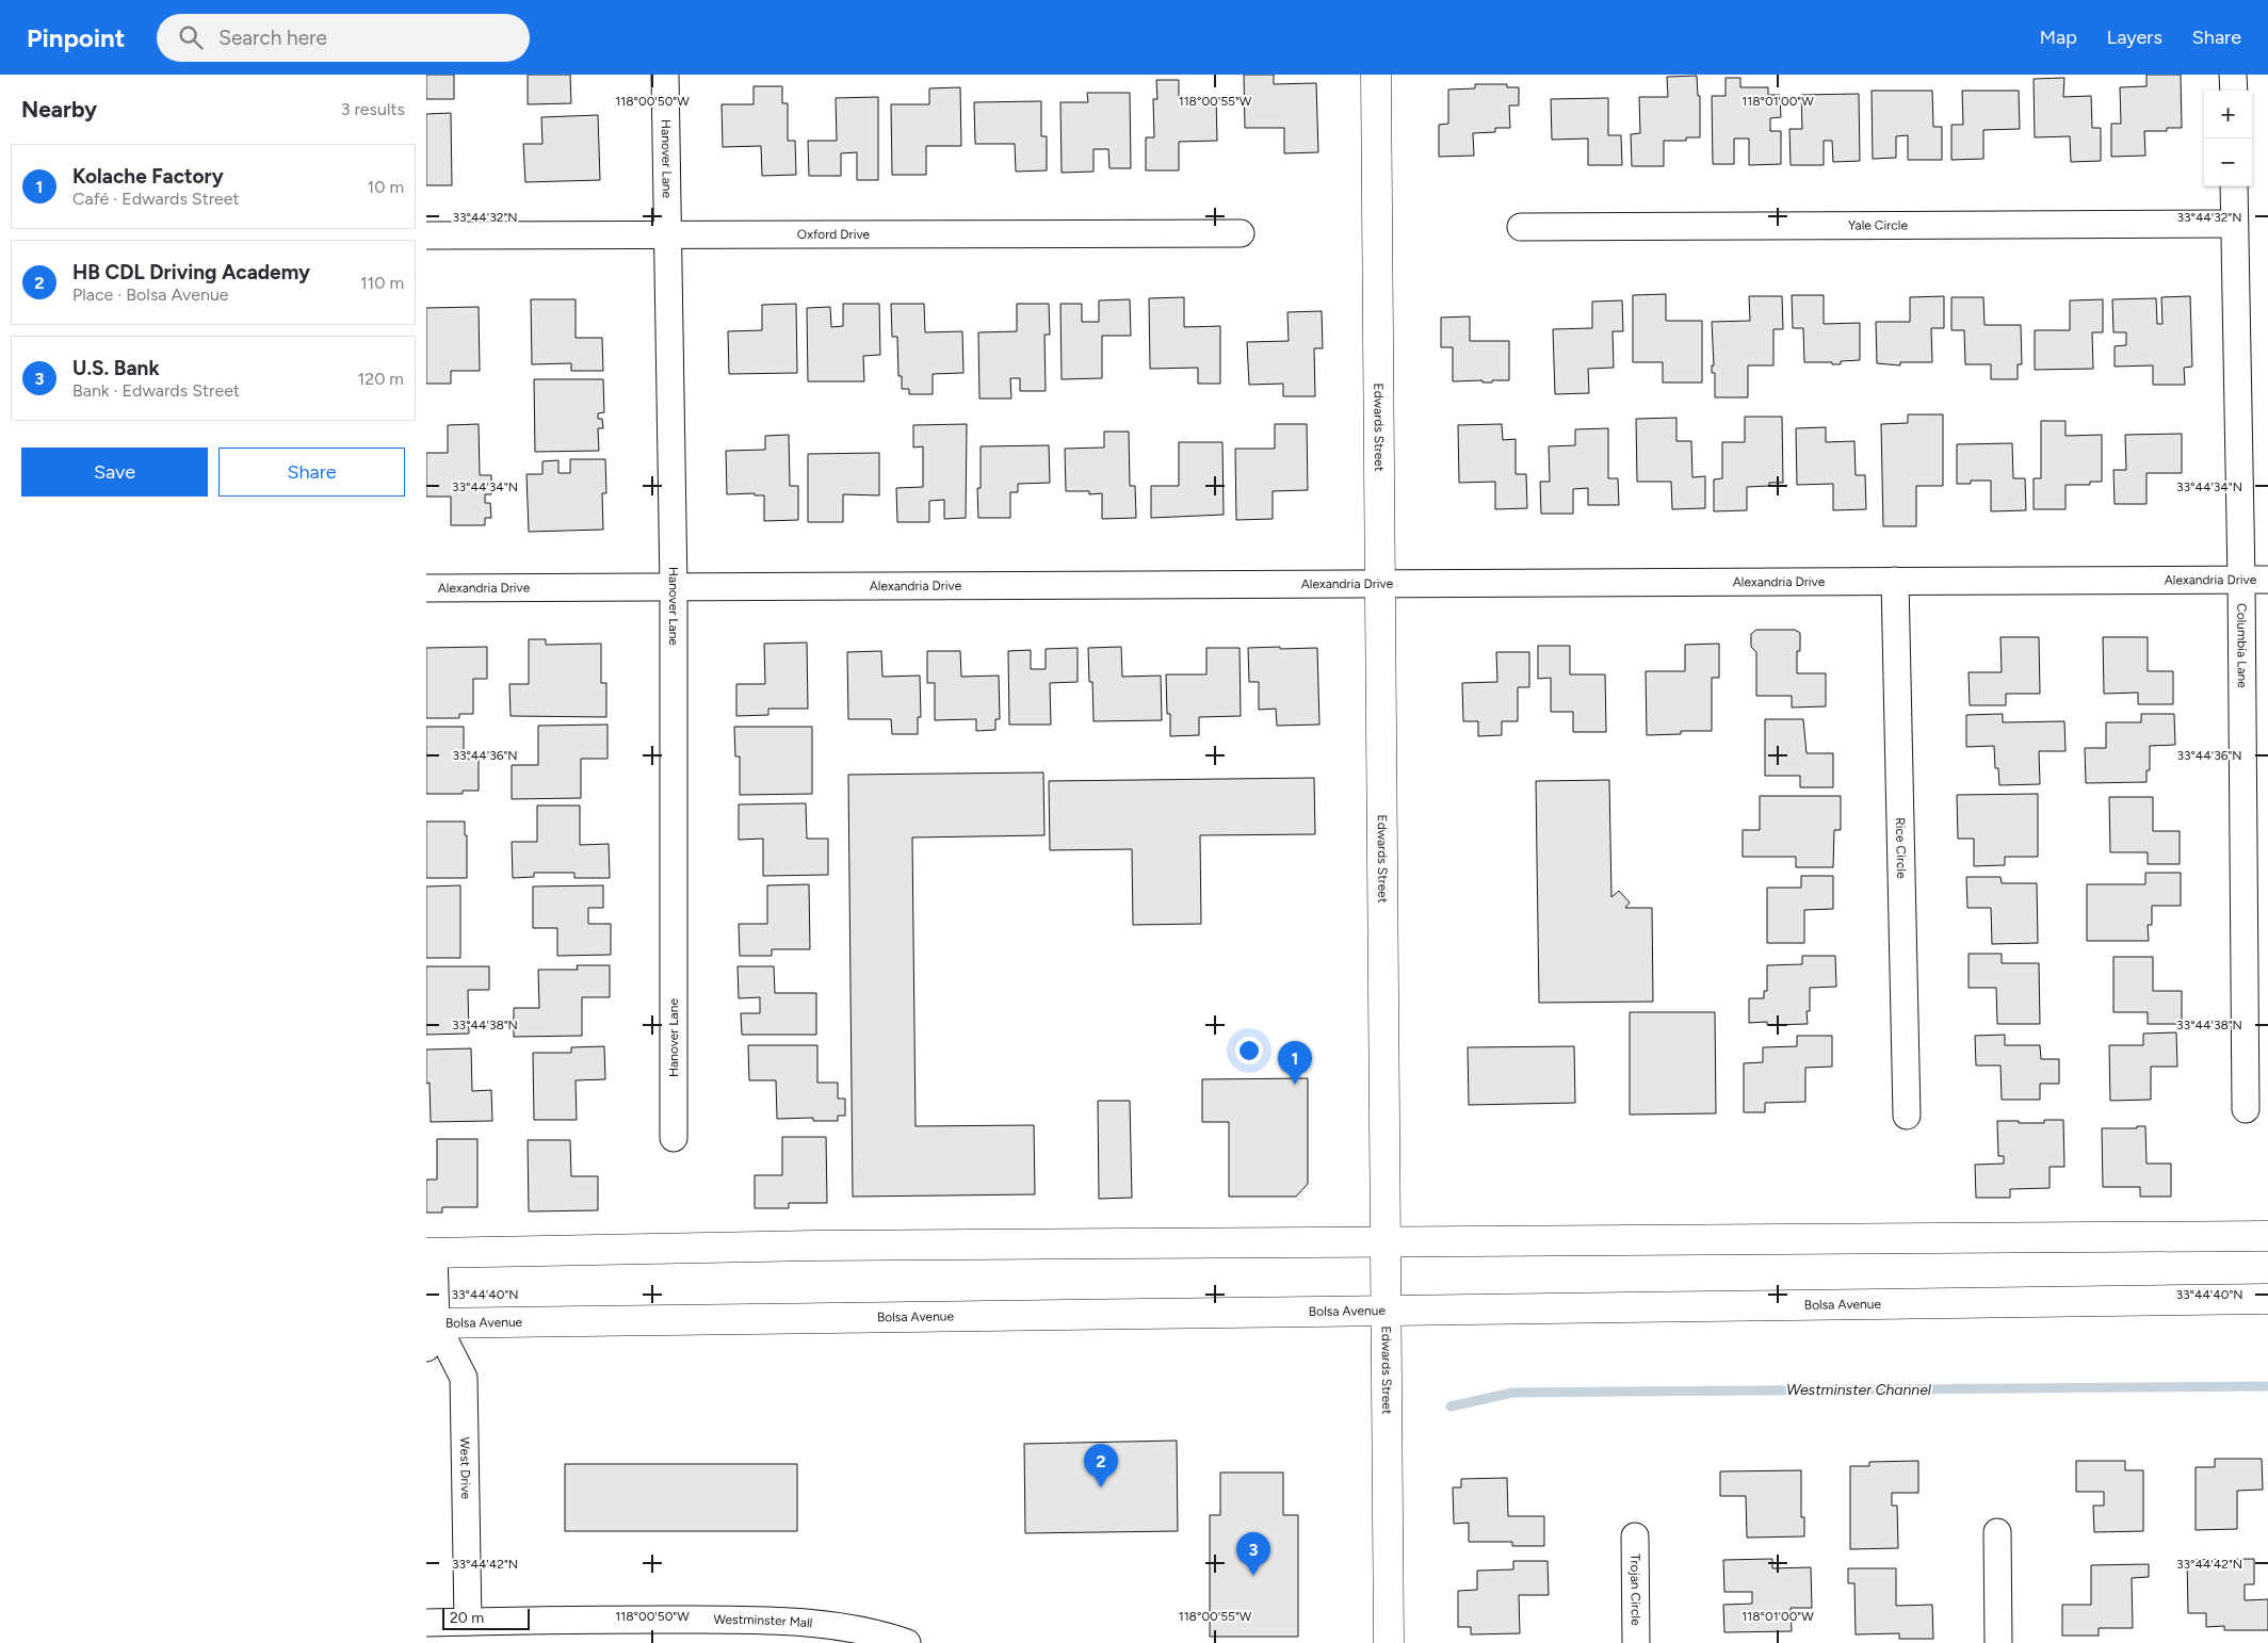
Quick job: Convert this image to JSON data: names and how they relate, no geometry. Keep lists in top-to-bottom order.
{
  "streets": {
    "main road": ["Edwards Street", "Bolsa Avenue"],
    "street": [
      "Hanover Lane",
      "Yale Circle",
      "Oxford Drive",
      "Alexandria Drive",
      "Columbia Lane",
      "Rice Circle",
      "West Drive",
      "Trojan Circle",
      "Westminster Mall"
    ]
  },
  "crossings": [
    ["Hanover Lane", "Oxford Drive"],
    ["Hanover Lane", "Alexandria Drive"],
    ["Yale Circle", "Columbia Lane"],
    ["Edwards Street", "Alexandria Drive"],
    ["Edwards Street", "Bolsa Avenue"],
    ["Alexandria Drive", "Columbia Lane"],
    ["Alexandria Drive", "Rice Circle"],
    ["Bolsa Avenue", "West Drive"],
    ["West Drive", "Westminster Mall"]
  ],
  "water": ["Westminster Channel"],
  "scale_bar": "20 m",
  "page": {
    "header": "Pinpoint",
    "search": "Search here",
    "nav": ["Map", "Layers", "Share"],
    "heading": ["Nearby", "3 results"],
    "map_buttons": ["+", "−"],
    "list": [
      {
        "mark": "1",
        "name": "Kolache Factory",
        "note": "Café · Edwards Street",
        "value": "10 m"
      },
      {
        "mark": "2",
        "name": "HB CDL Driving Academy",
        "note": "Place · Bolsa Avenue",
        "value": "110 m"
      },
      {
        "mark": "3",
        "name": "U.S. Bank",
        "note": "Bank · Edwards Street",
        "value": "120 m"
      }
    ],
    "buttons": ["Save", "Share"],
    "pins": ["1", "2", "3"],
    "scale": "20 m"
  },
  "coordinates": [
    "118°00'50\"W",
    "118°00'55\"W",
    "118°01'00\"W",
    "33°44'32\"N",
    "33°44'34\"N",
    "33°44'36\"N",
    "33°44'38\"N",
    "33°44'40\"N",
    "33°44'42\"N"
  ]
}
